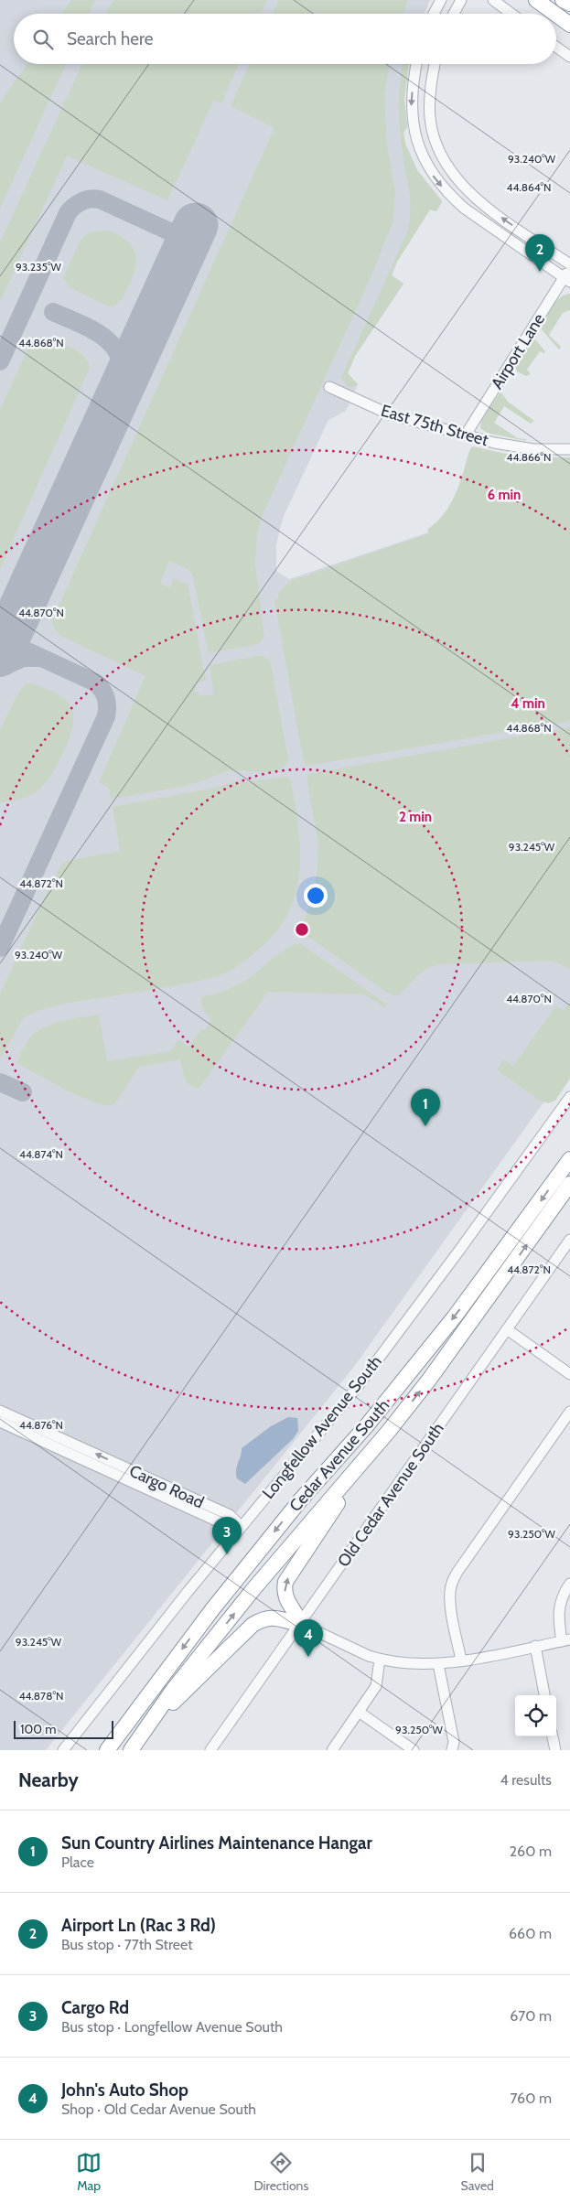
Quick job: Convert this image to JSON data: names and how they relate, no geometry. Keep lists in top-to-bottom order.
{
  "streets": {
    "highway": ["Cedar Avenue South"],
    "street": [
      "Airport Lane",
      "East 75th Street",
      "Longfellow Avenue South",
      "Cargo Road",
      "Old Cedar Avenue South"
    ]
  },
  "crossings": [
    ["Airport Lane", "East 75th Street"],
    ["Longfellow Avenue South", "Cargo Road"]
  ],
  "scale_bar": "100 m",
  "page": {
    "search": "Search here",
    "pins": [
      "2",
      "1",
      "3",
      "4"
    ],
    "scale": "100 m",
    "heading": ["Nearby", "4 results"],
    "list": [
      {
        "mark": "1",
        "name": "Sun Country Airlines Maintenance Hangar",
        "note": "Place",
        "value": "260 m"
      },
      {
        "mark": "2",
        "name": "Airport Ln (Rac 3 Rd)",
        "note": "Bus stop · 77th Street",
        "value": "660 m"
      },
      {
        "mark": "3",
        "name": "Cargo Rd",
        "note": "Bus stop · Longfellow Avenue South",
        "value": "670 m"
      },
      {
        "mark": "4",
        "name": "John's Auto Shop",
        "note": "Shop · Old Cedar Avenue South",
        "value": "760 m"
      }
    ],
    "nav": ["Map", "Directions", "Saved"]
  },
  "coordinates": [
    "93.240°W",
    "44.864°N",
    "93.235°W",
    "44.868°N",
    "44.866°N",
    "44.870°N",
    "93.245°W",
    "44.872°N",
    "44.874°N",
    "44.876°N",
    "93.250°W",
    "44.878°N"
  ],
  "rings": ["6 min", "4 min", "2 min"]
}
